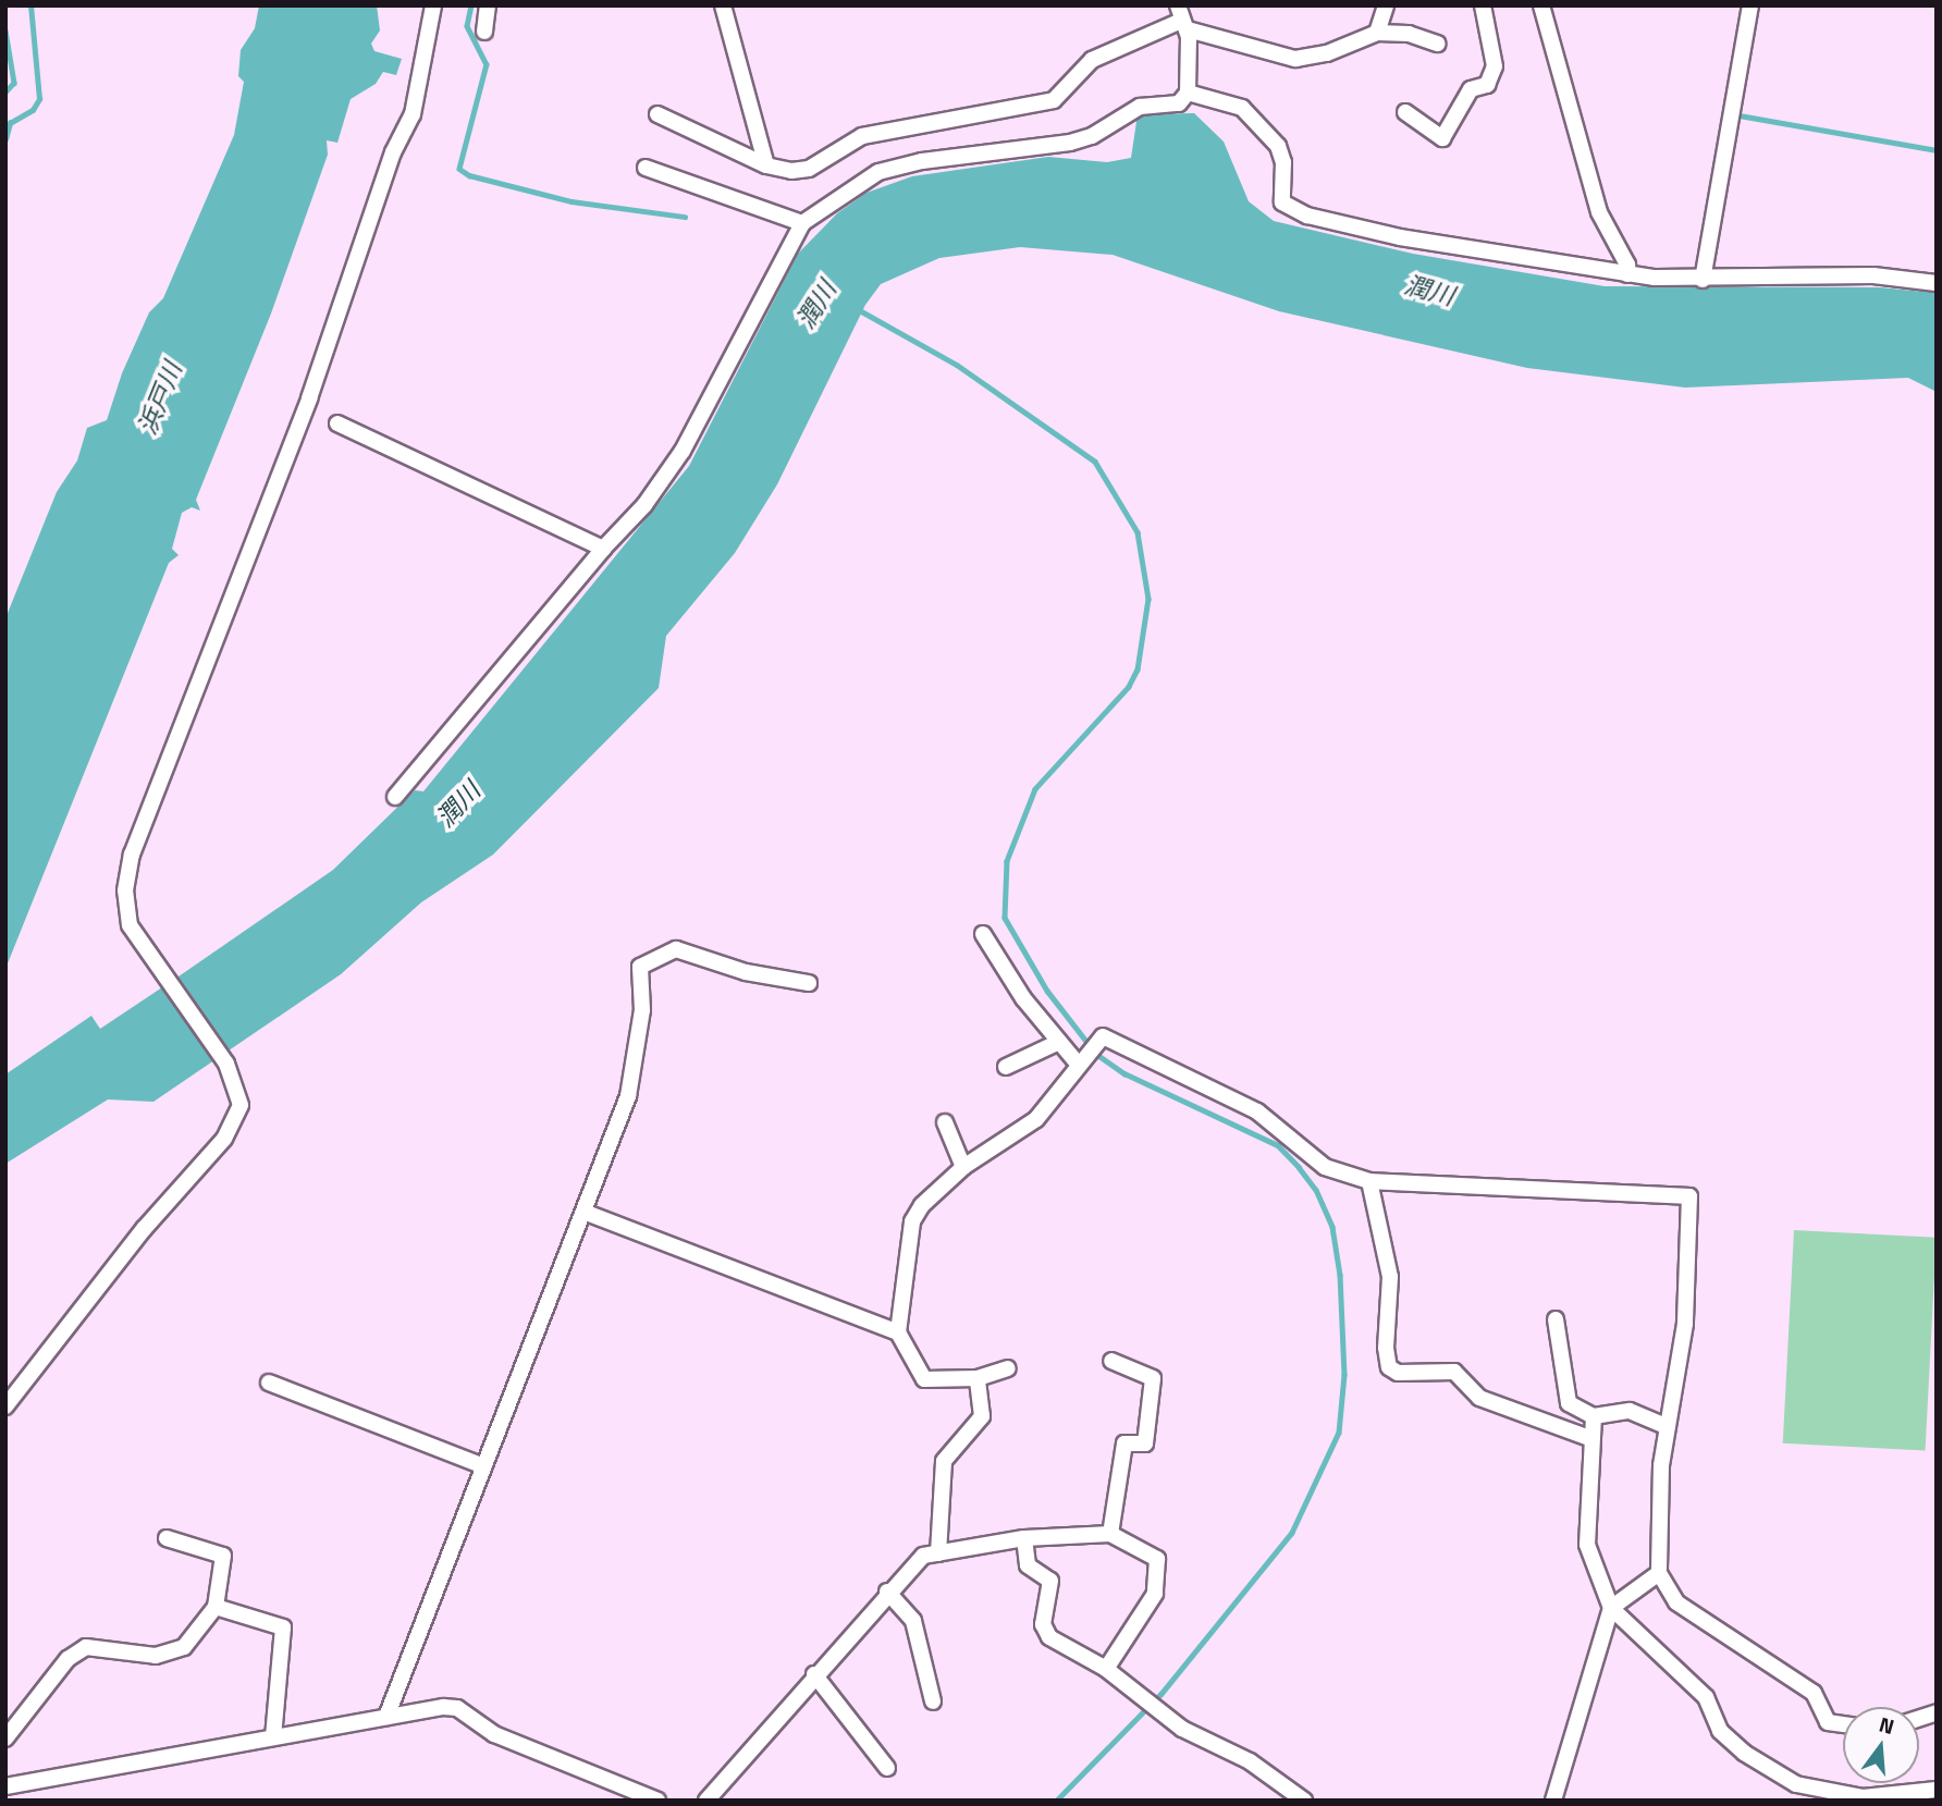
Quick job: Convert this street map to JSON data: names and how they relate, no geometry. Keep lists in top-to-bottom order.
{
  "water": ["潤川", "浜戸川"],
  "north": "top"
}
